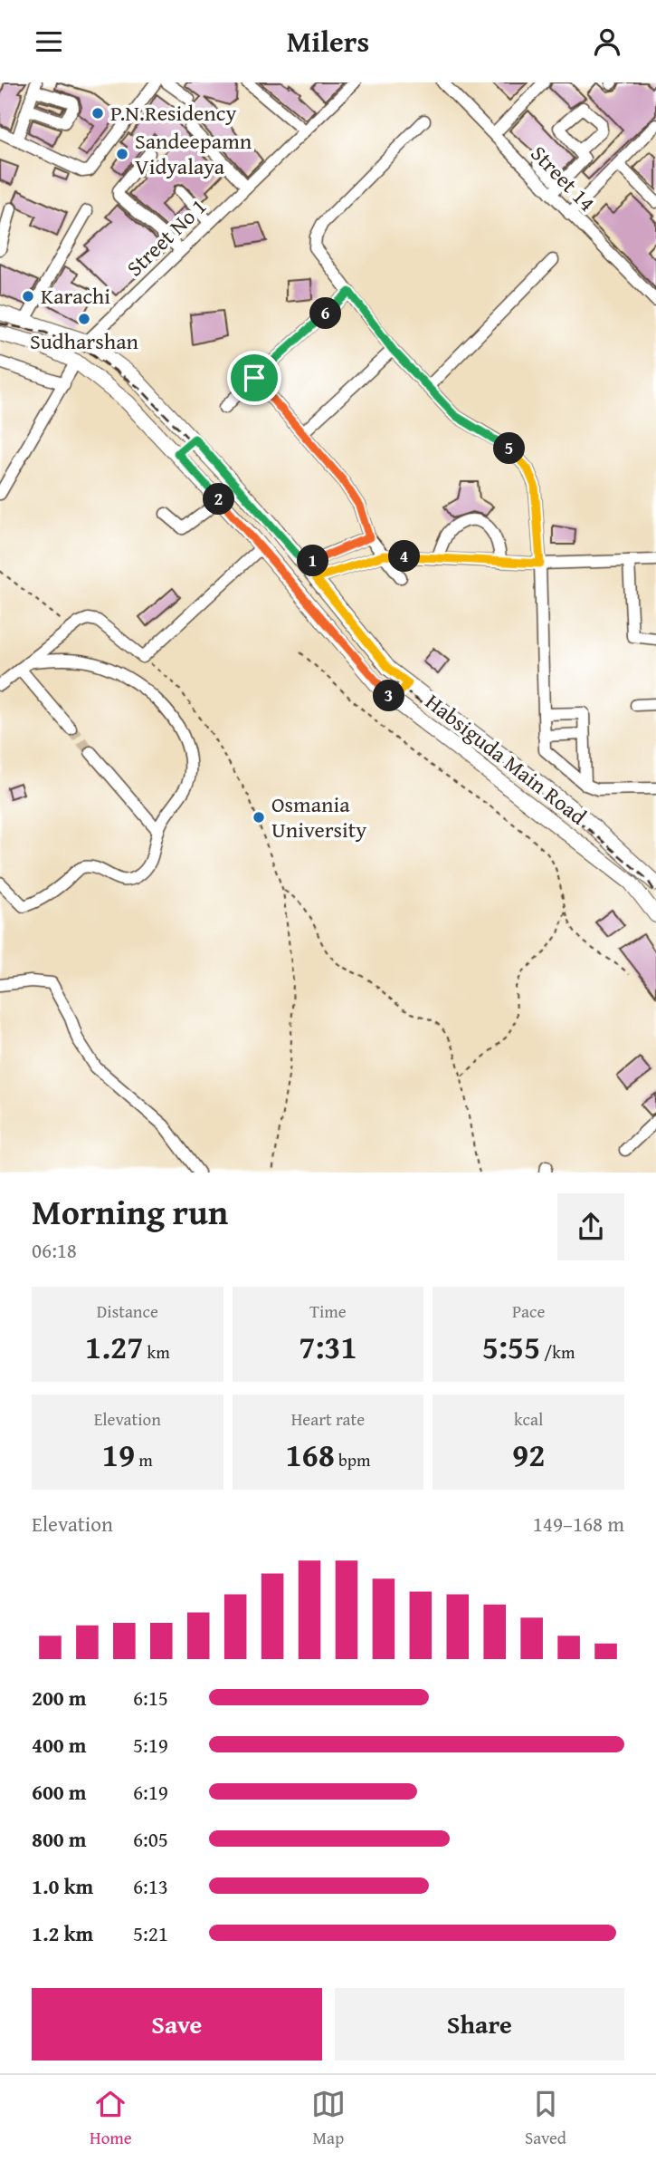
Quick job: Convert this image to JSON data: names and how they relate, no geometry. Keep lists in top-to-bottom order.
{
  "streets": {
    "main road": ["Habsiguda Main Road"],
    "street": ["Street 14", "Street No 1"]
  },
  "crossings": [
    ["Street No 1", "Habsiguda Main Road"]
  ],
  "places": [
    "P.N.Residency",
    "Sandeepamn Vidyalaya",
    "Karachi",
    "Sudharshan",
    "Osmania University"
  ],
  "page": {
    "header": "Milers",
    "pins": [
      "6",
      "5",
      "2",
      "4",
      "1",
      "3"
    ],
    "heading": ["Morning run", "06:18"],
    "stats": [
      ["Distance", "1.27 km"],
      ["Time", "7:31"],
      ["Pace", "5:55 /km"],
      ["Elevation", "19 m"],
      ["Heart rate", "168 bpm"],
      ["kcal", "92"]
    ],
    "chart": ["Elevation", "149–168 m"],
    "list": [
      {
        "name": "200 m",
        "note": "6:15"
      },
      {
        "name": "400 m",
        "note": "5:19"
      },
      {
        "name": "600 m",
        "note": "6:19"
      },
      {
        "name": "800 m",
        "note": "6:05"
      },
      {
        "name": "1.0 km",
        "note": "6:13"
      },
      {
        "name": "1.2 km",
        "note": "5:21"
      }
    ],
    "buttons": ["Save", "Share"],
    "tabs": ["Home", "Map", "Saved"]
  }
}
